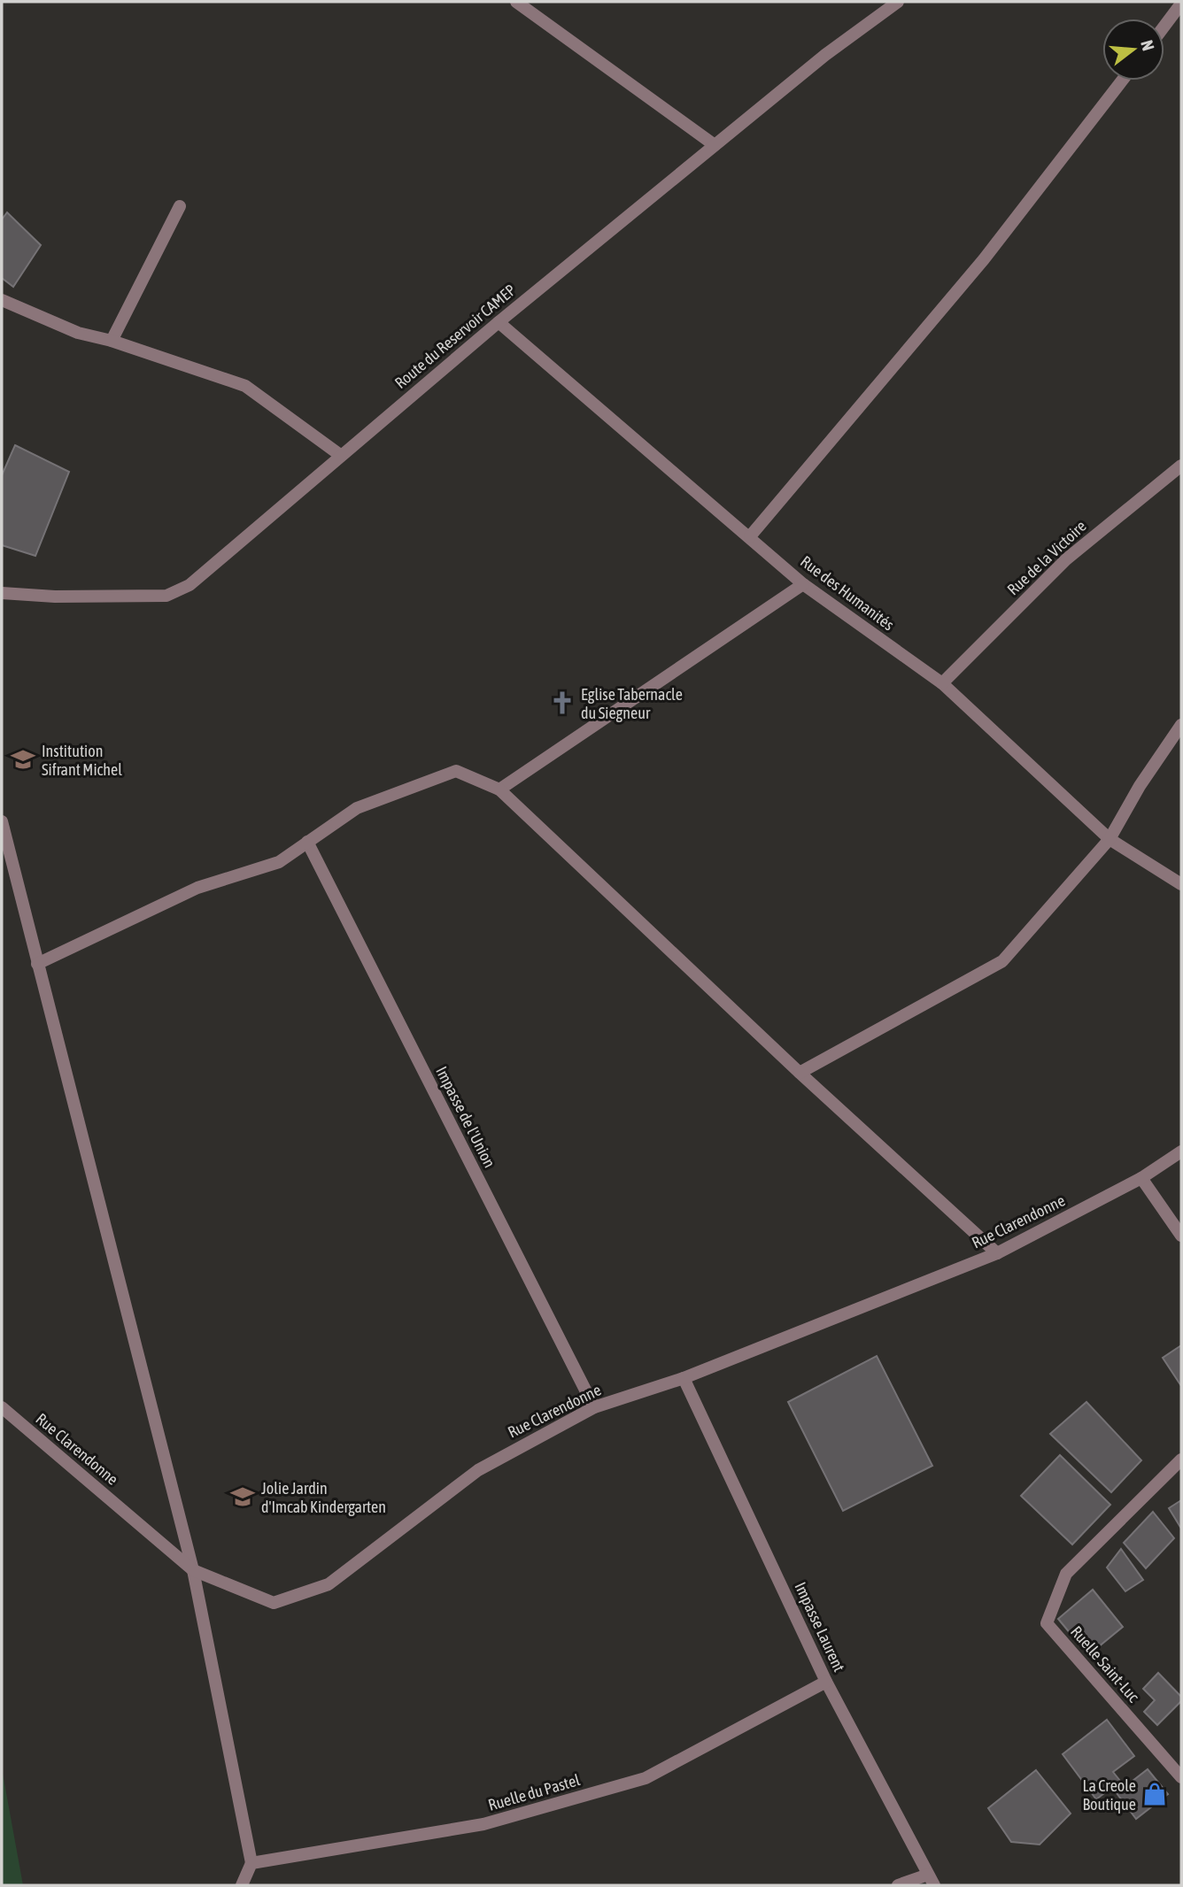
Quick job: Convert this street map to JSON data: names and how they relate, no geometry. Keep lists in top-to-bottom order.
{
  "streets": {
    "street": [
      "Route du Reservoir CAMEP",
      "Rue de la Victoire",
      "Rue des Humanités",
      "Impasse de l'Union",
      "Rue Clarendonne",
      "Impasse Laurent",
      "Ruelle Saint-Luc",
      "Ruelle du Pastel"
    ]
  },
  "crossings": [
    ["Route du Reservoir CAMEP", "Rue des Humanités"],
    ["Rue de la Victoire", "Rue des Humanités"],
    ["Impasse de l'Union", "Rue Clarendonne"],
    ["Rue Clarendonne", "Impasse Laurent"],
    ["Impasse Laurent", "Ruelle du Pastel"]
  ],
  "places": {
    "church": ["Eglise Tabernacle du Siegneur"],
    "school or university": ["Institution Sifrant Michel", "Jolie Jardin d'Imcab Kindergarten"],
    "shop": ["La Creole Boutique"]
  },
  "north": "right"
}
